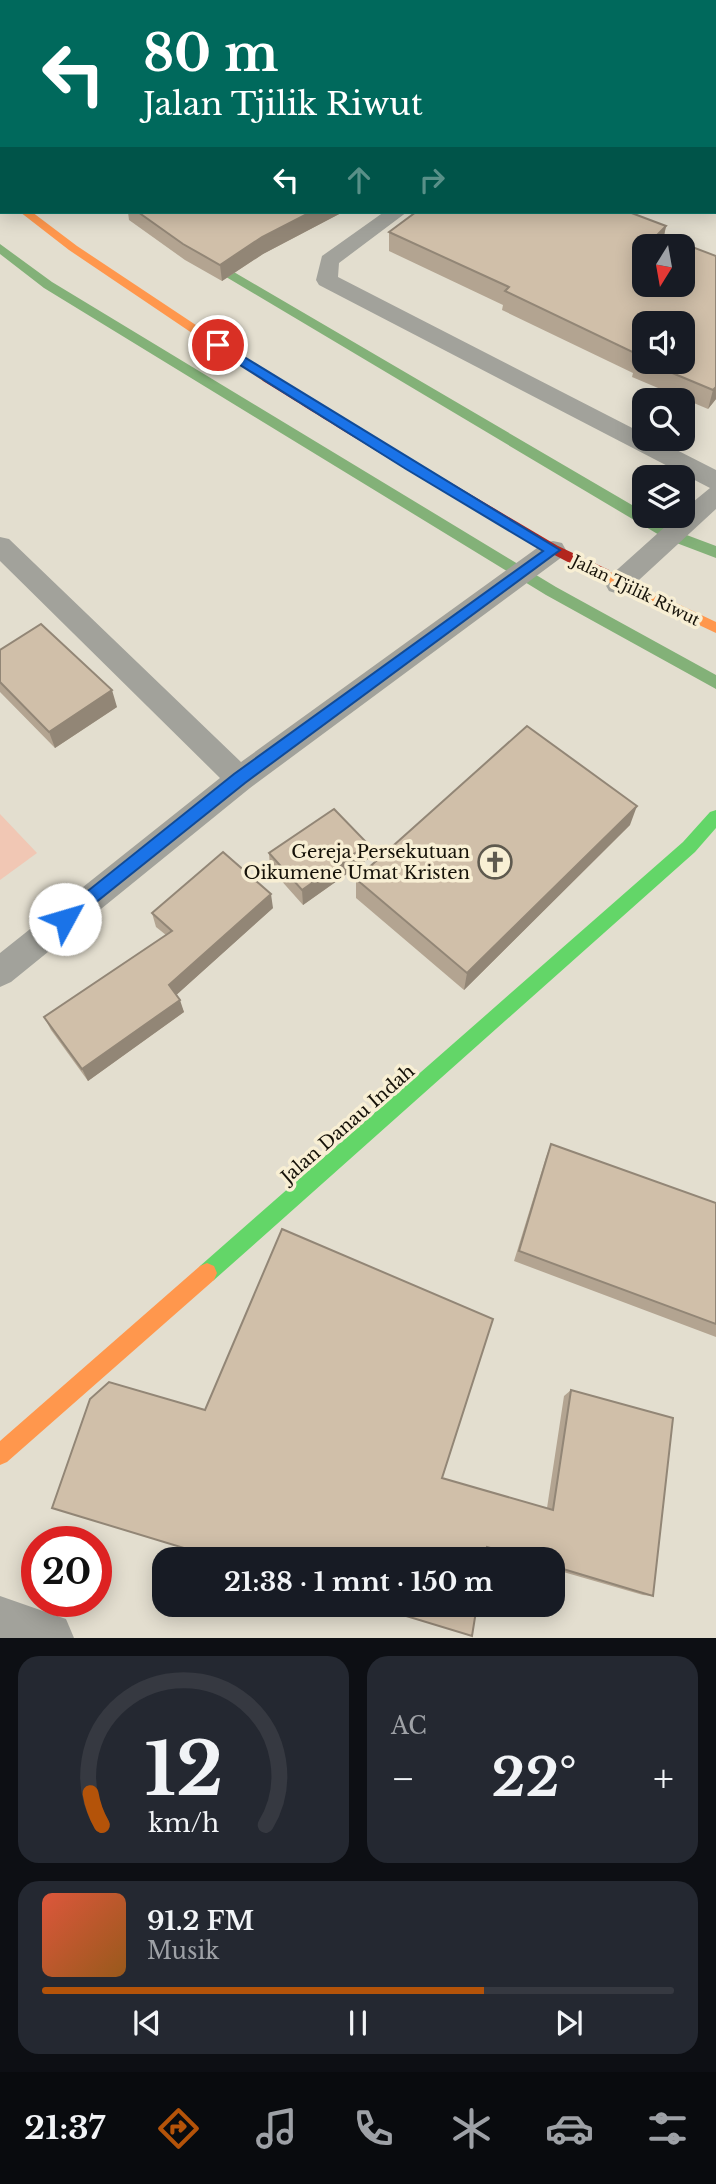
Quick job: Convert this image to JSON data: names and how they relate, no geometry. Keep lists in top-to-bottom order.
{
  "streets": {
    "main road": ["Jalan Tjilik Riwut", "Jalan Danau Indah"]
  },
  "places": {
    "church": ["Gereja Persekutuan Oikumene Umat Kristen"]
  },
  "north": "bottom",
  "page": {
    "turn": ["80 m", "Jalan Tjilik Riwut"],
    "limit": "20",
    "trip": "21:38 · 1 mnt · 150 m",
    "tile": "AC",
    "heat": ["−", "22°", "+"],
    "song": ["91.2 FM", "Musik"],
    "tabs": "21:37",
    "gauge": ["12", "km/h"]
  }
}
